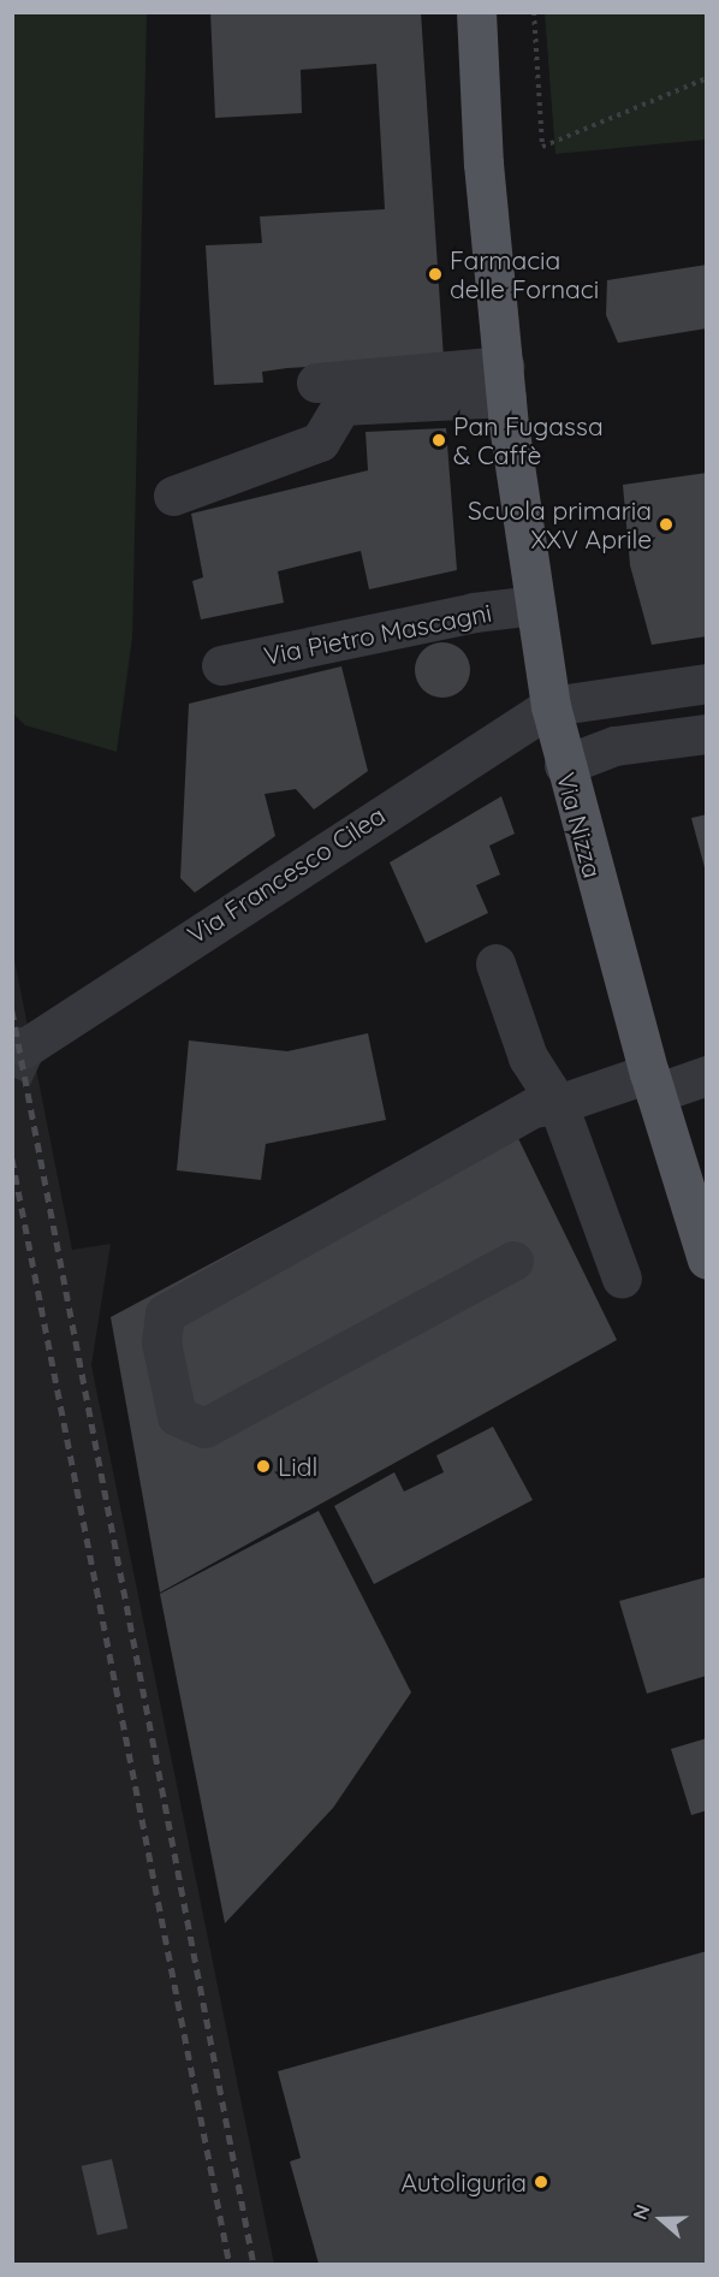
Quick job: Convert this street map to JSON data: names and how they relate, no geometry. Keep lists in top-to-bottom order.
{
  "streets": {
    "main road": ["Via Nizza"],
    "street": ["Via Pietro Mascagni", "Via Francesco Cilea"]
  },
  "crossings": [
    ["Via Pietro Mascagni", "Via Nizza"],
    ["Via Nizza", "Via Francesco Cilea"]
  ],
  "places": [
    "Farmacia delle Fornaci",
    "Pan Fugassa & Caffè",
    "Scuola primaria XXV Aprile",
    "Lidl",
    "Autoliguria"
  ],
  "north": "left"
}
